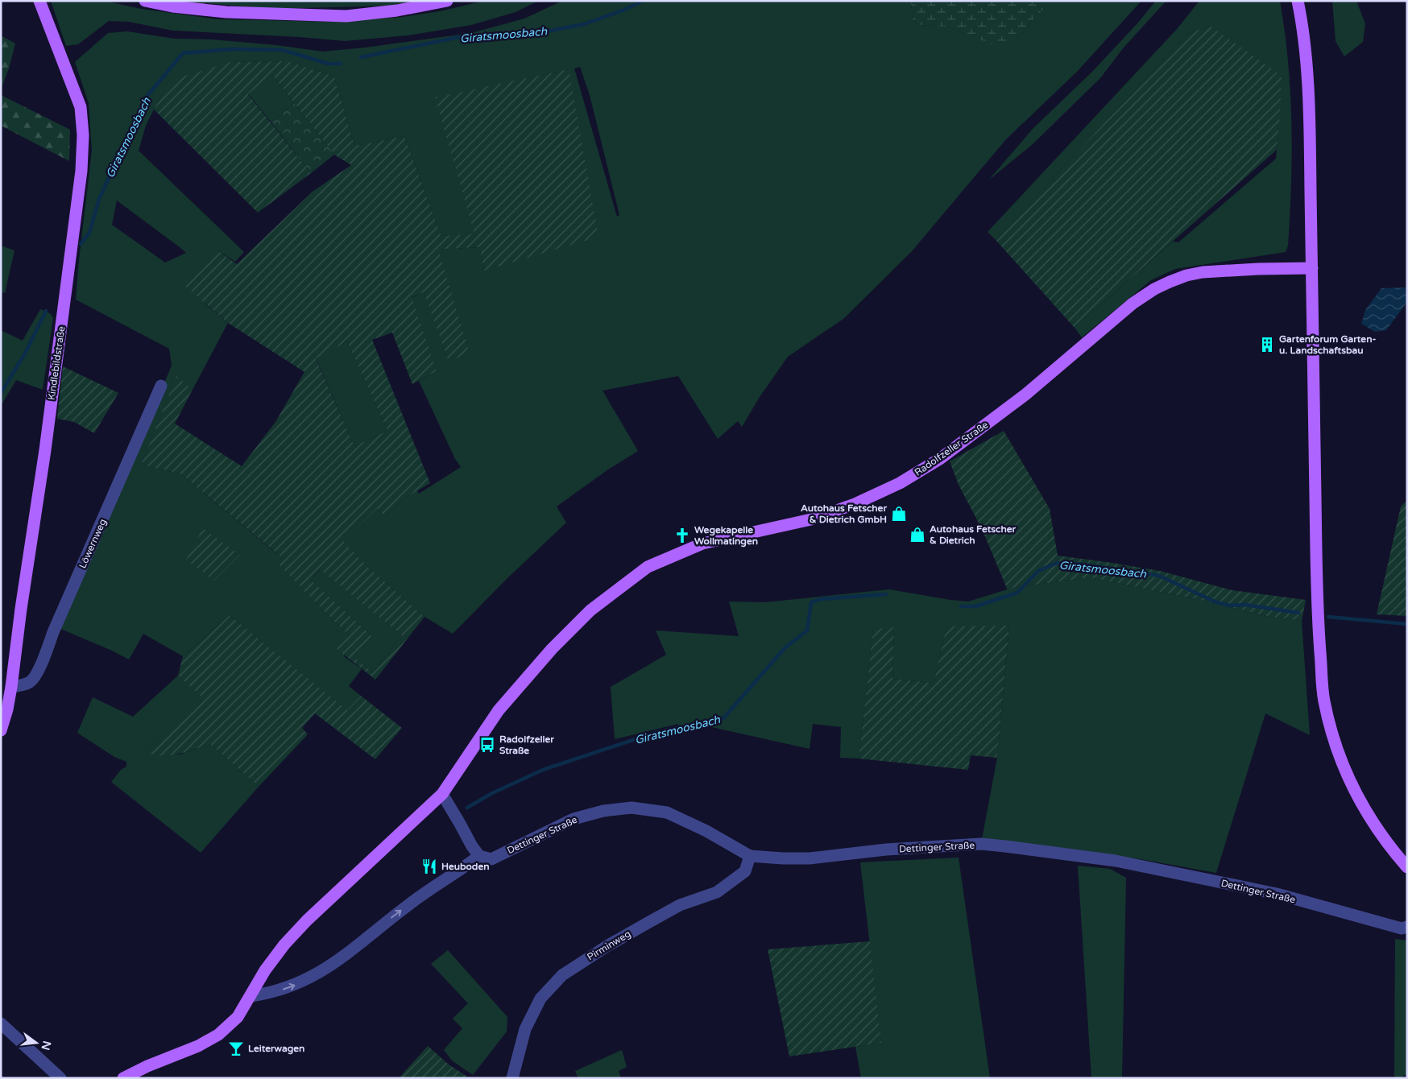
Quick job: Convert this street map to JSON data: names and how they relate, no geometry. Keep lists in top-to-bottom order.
{
  "streets": {
    "main road": ["Kindlebildstraße", "Radolfzeller Straße"],
    "street": ["Löwernweg", "Dettinger Straße", "Pirminweg"]
  },
  "crossings": [
    ["Kindlebildstraße", "Löwernweg"],
    ["Dettinger Straße", "Pirminweg"]
  ],
  "water": ["Giratsmoosbach"],
  "places": {
    "building": ["Gartenforum Garten- u. Landschaftsbau"],
    "shop": ["Autohaus Fetscher & Dietrich GmbH", "Autohaus Fetscher & Dietrich"],
    "church": ["Wegekapelle Wollmatingen"],
    "bus stop": ["Radolfzeller Straße"],
    "restaurant": ["Heuboden"],
    "bar": ["Leiterwagen"]
  },
  "north": "right"
}
